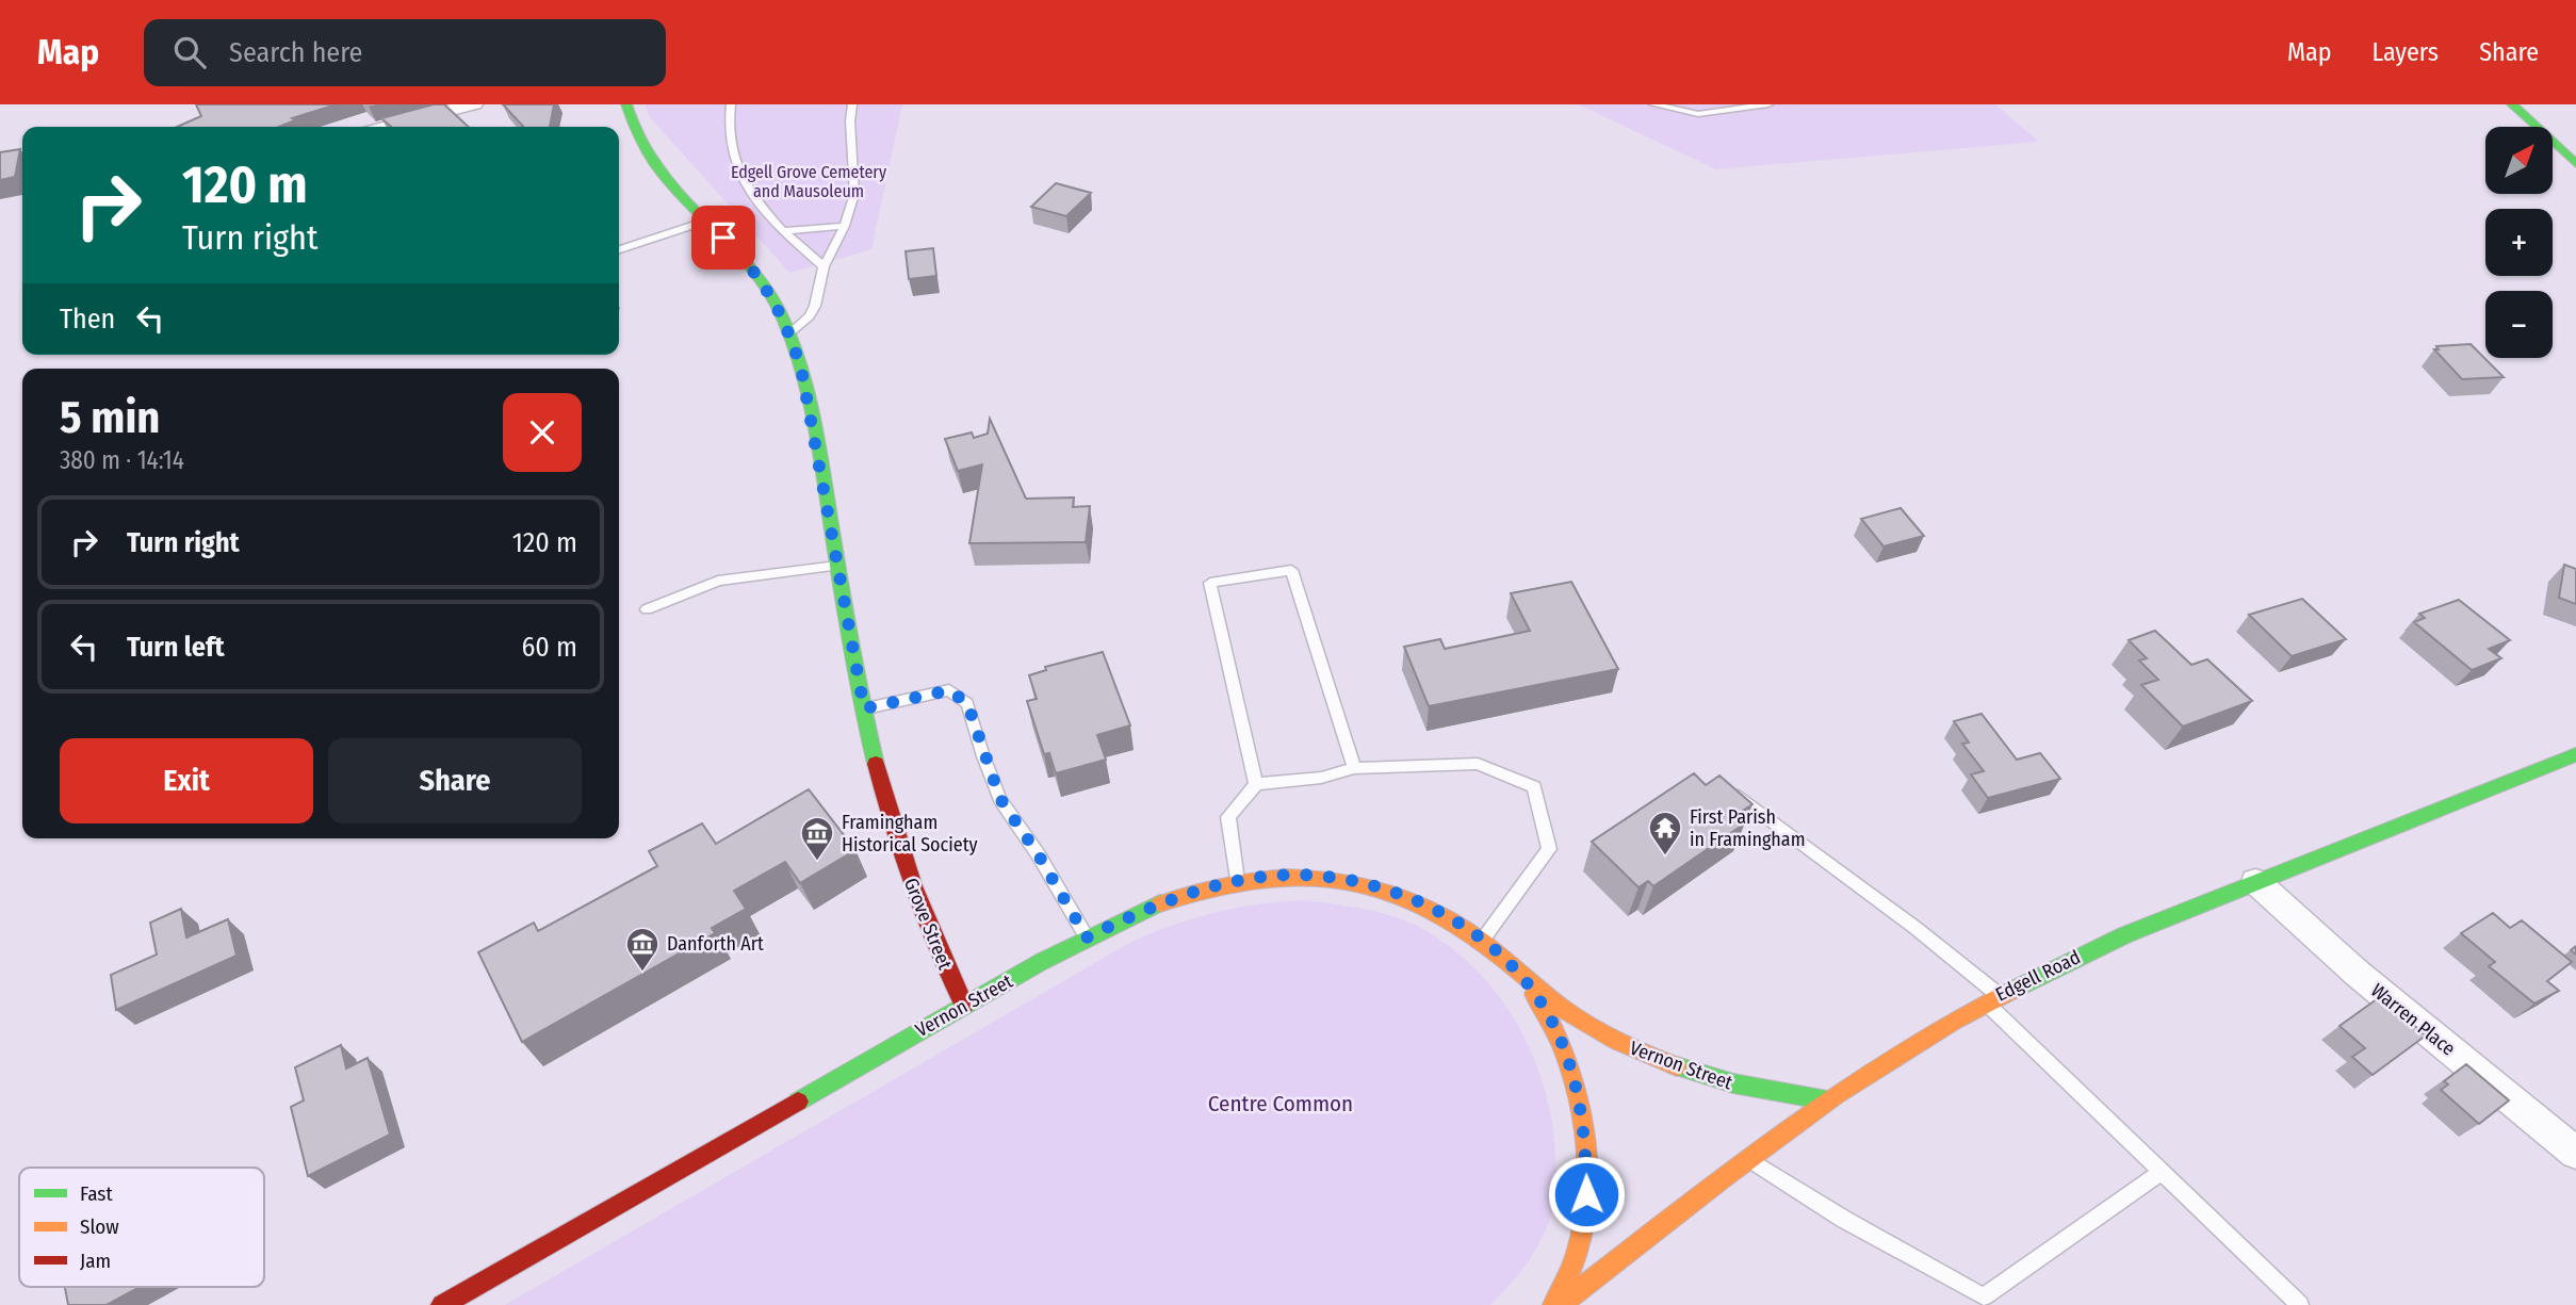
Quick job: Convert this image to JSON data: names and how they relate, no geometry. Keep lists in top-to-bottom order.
{
  "streets": {
    "main road": ["Grove Street", "Edgell Road", "Vernon Street"],
    "street": ["Warren Place"]
  },
  "crossings": [
    ["Grove Street", "Vernon Street"],
    ["Edgell Road", "Vernon Street"],
    ["Edgell Road", "Warren Place"]
  ],
  "parks": ["Edgell Grove Cemetery and Mausoleum", "Centre Common"],
  "places": {
    "temple": ["First Parish in Framingham"],
    "museum": ["Framingham Historical Society", "Danforth Art"]
  },
  "legend": ["Fast", "Slow", "Jam"],
  "north": "top right",
  "page": {
    "header": "Map",
    "search": "Search here",
    "nav": ["Map", "Layers", "Share"],
    "map_buttons": ["+", "−"],
    "turn": ["120 m", "Turn right"],
    "then": "Then",
    "heading": ["5 min", "380 m · 14:14"],
    "list": [
      {
        "name": "Turn right",
        "value": "120 m"
      },
      {
        "name": "Turn left",
        "value": "60 m"
      }
    ],
    "buttons": ["Exit", "Share"]
  }
}
